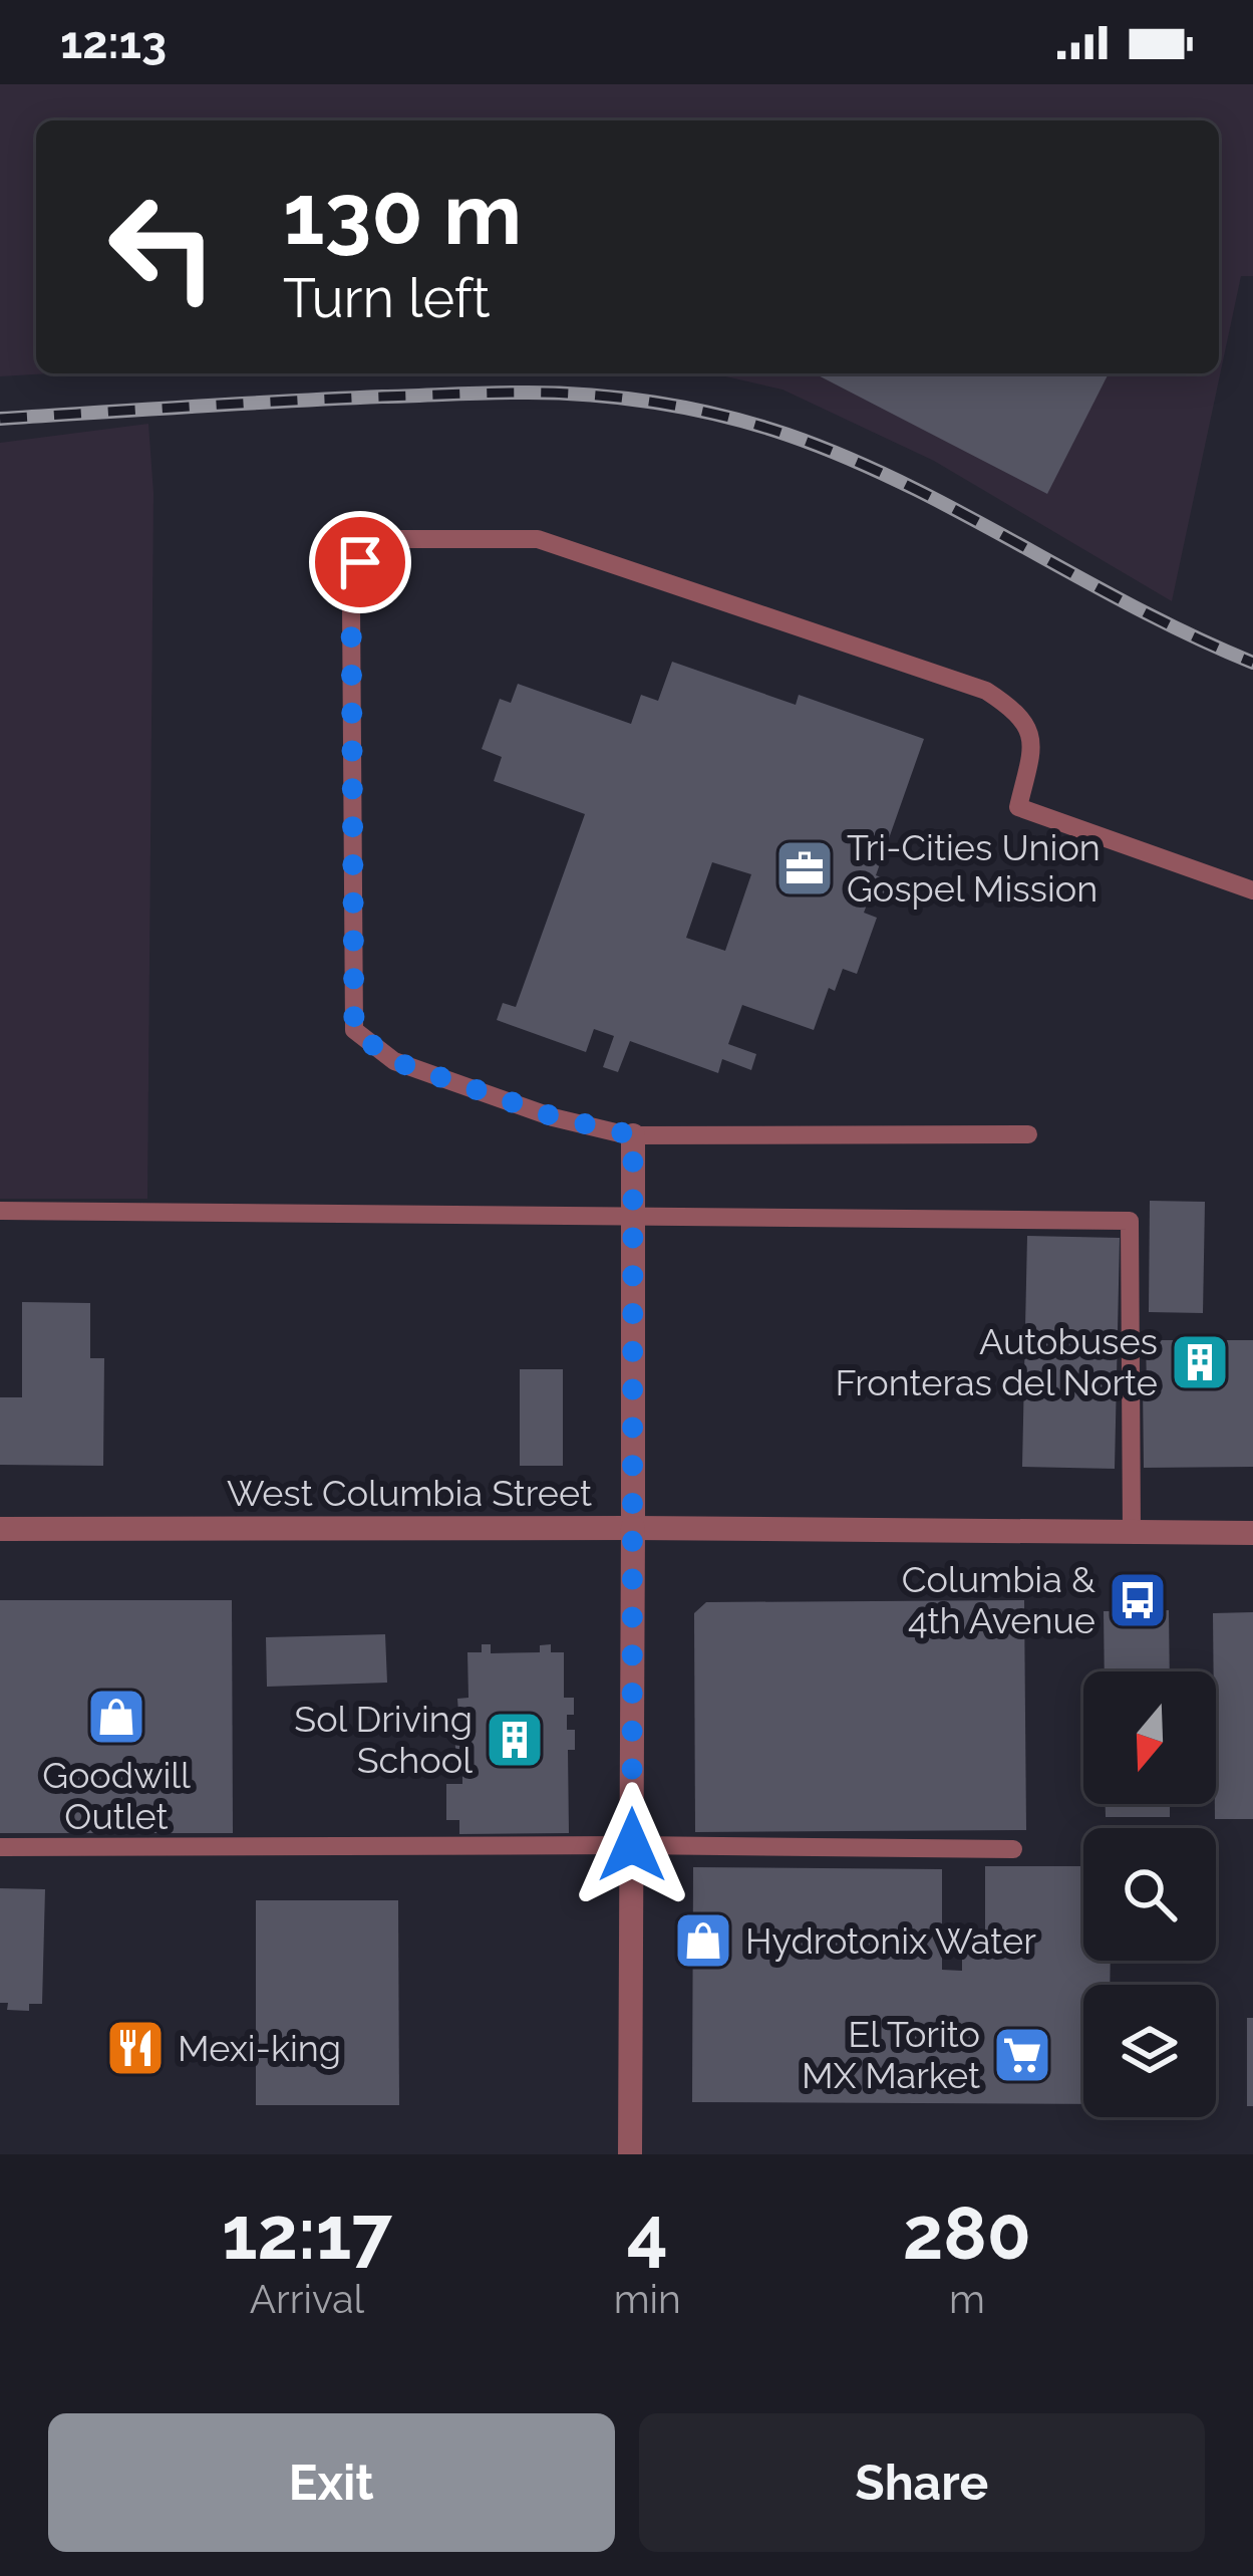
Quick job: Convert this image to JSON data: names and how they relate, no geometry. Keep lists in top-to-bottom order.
{
  "streets": {
    "street": ["West Columbia Street"]
  },
  "places": {
    "office": ["Tri-Cities Union Gospel Mission"],
    "building": ["Autobuses Fronteras del Norte", "Sol Driving School"],
    "bus stop": ["Columbia & 4th Avenue"],
    "shop": ["Goodwill Outlet", "Hydrotonix Water"],
    "restaurant": ["Mexi-king"],
    "supermarket": ["El Torito MX Market"]
  },
  "north": "bottom",
  "page": {
    "status": "12:13",
    "turn": ["130 m", "Turn left"],
    "eta": [
      "12:17",
      "Arrival",
      "4",
      "min",
      "280",
      "m"
    ],
    "buttons": ["Exit", "Share"]
  }
}
